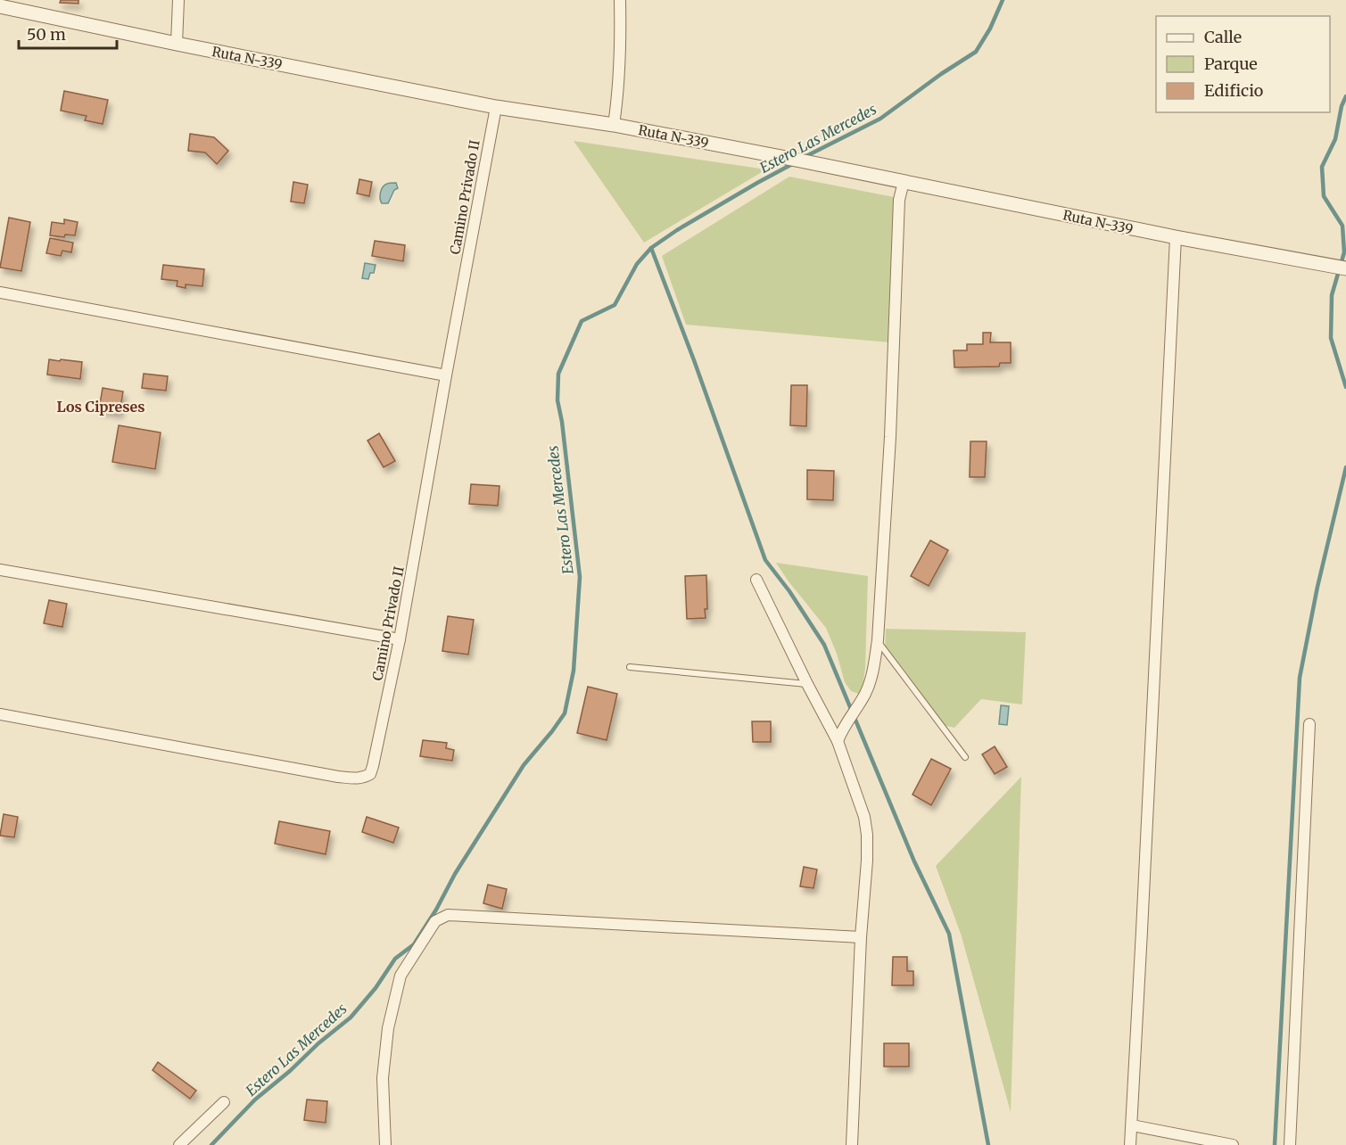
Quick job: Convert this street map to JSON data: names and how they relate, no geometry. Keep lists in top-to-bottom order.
{
  "streets": {
    "street": ["Ruta N-339", "Camino Privado II"]
  },
  "crossings": [
    ["Ruta N-339", "Camino Privado II"]
  ],
  "districts": ["Los Cipreses"],
  "water": ["Estero Las Mercedes"],
  "legend": ["Calle", "Parque", "Edificio"],
  "scale_bar": "50 m"
}
